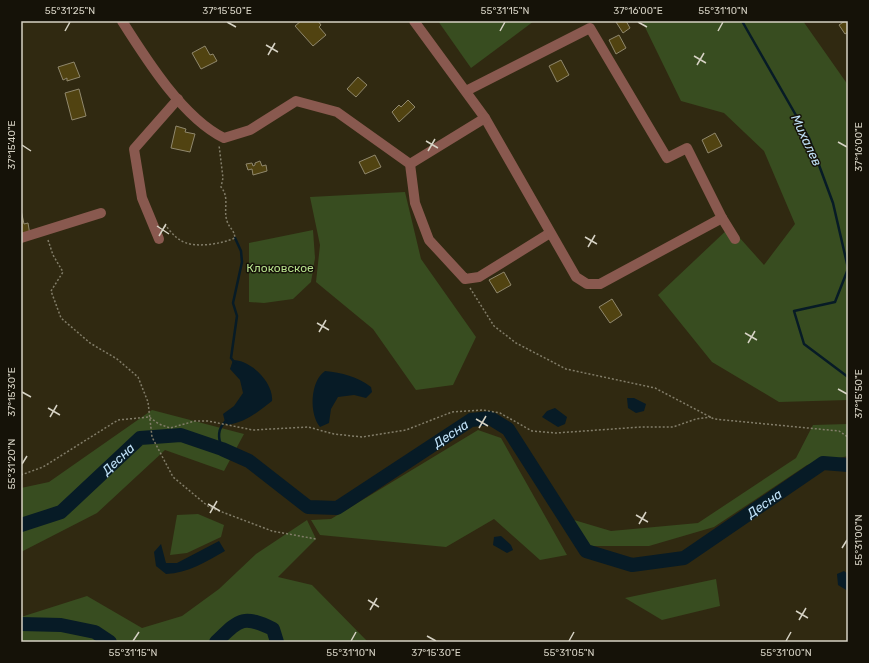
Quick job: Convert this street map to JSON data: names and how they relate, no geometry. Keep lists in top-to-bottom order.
{
  "water": ["Михалев", "Десна"],
  "parks": ["Клоковское"],
  "coordinates": [
    "55°31'25\"N",
    "37°15'50\"E",
    "55°31'15\"N",
    "37°16'00\"E",
    "55°31'10\"N",
    "37°15'40\"E",
    "37°15'30\"E",
    "55°31'20\"N",
    "55°31'00\"N",
    "55°31'05\"N"
  ]
}
